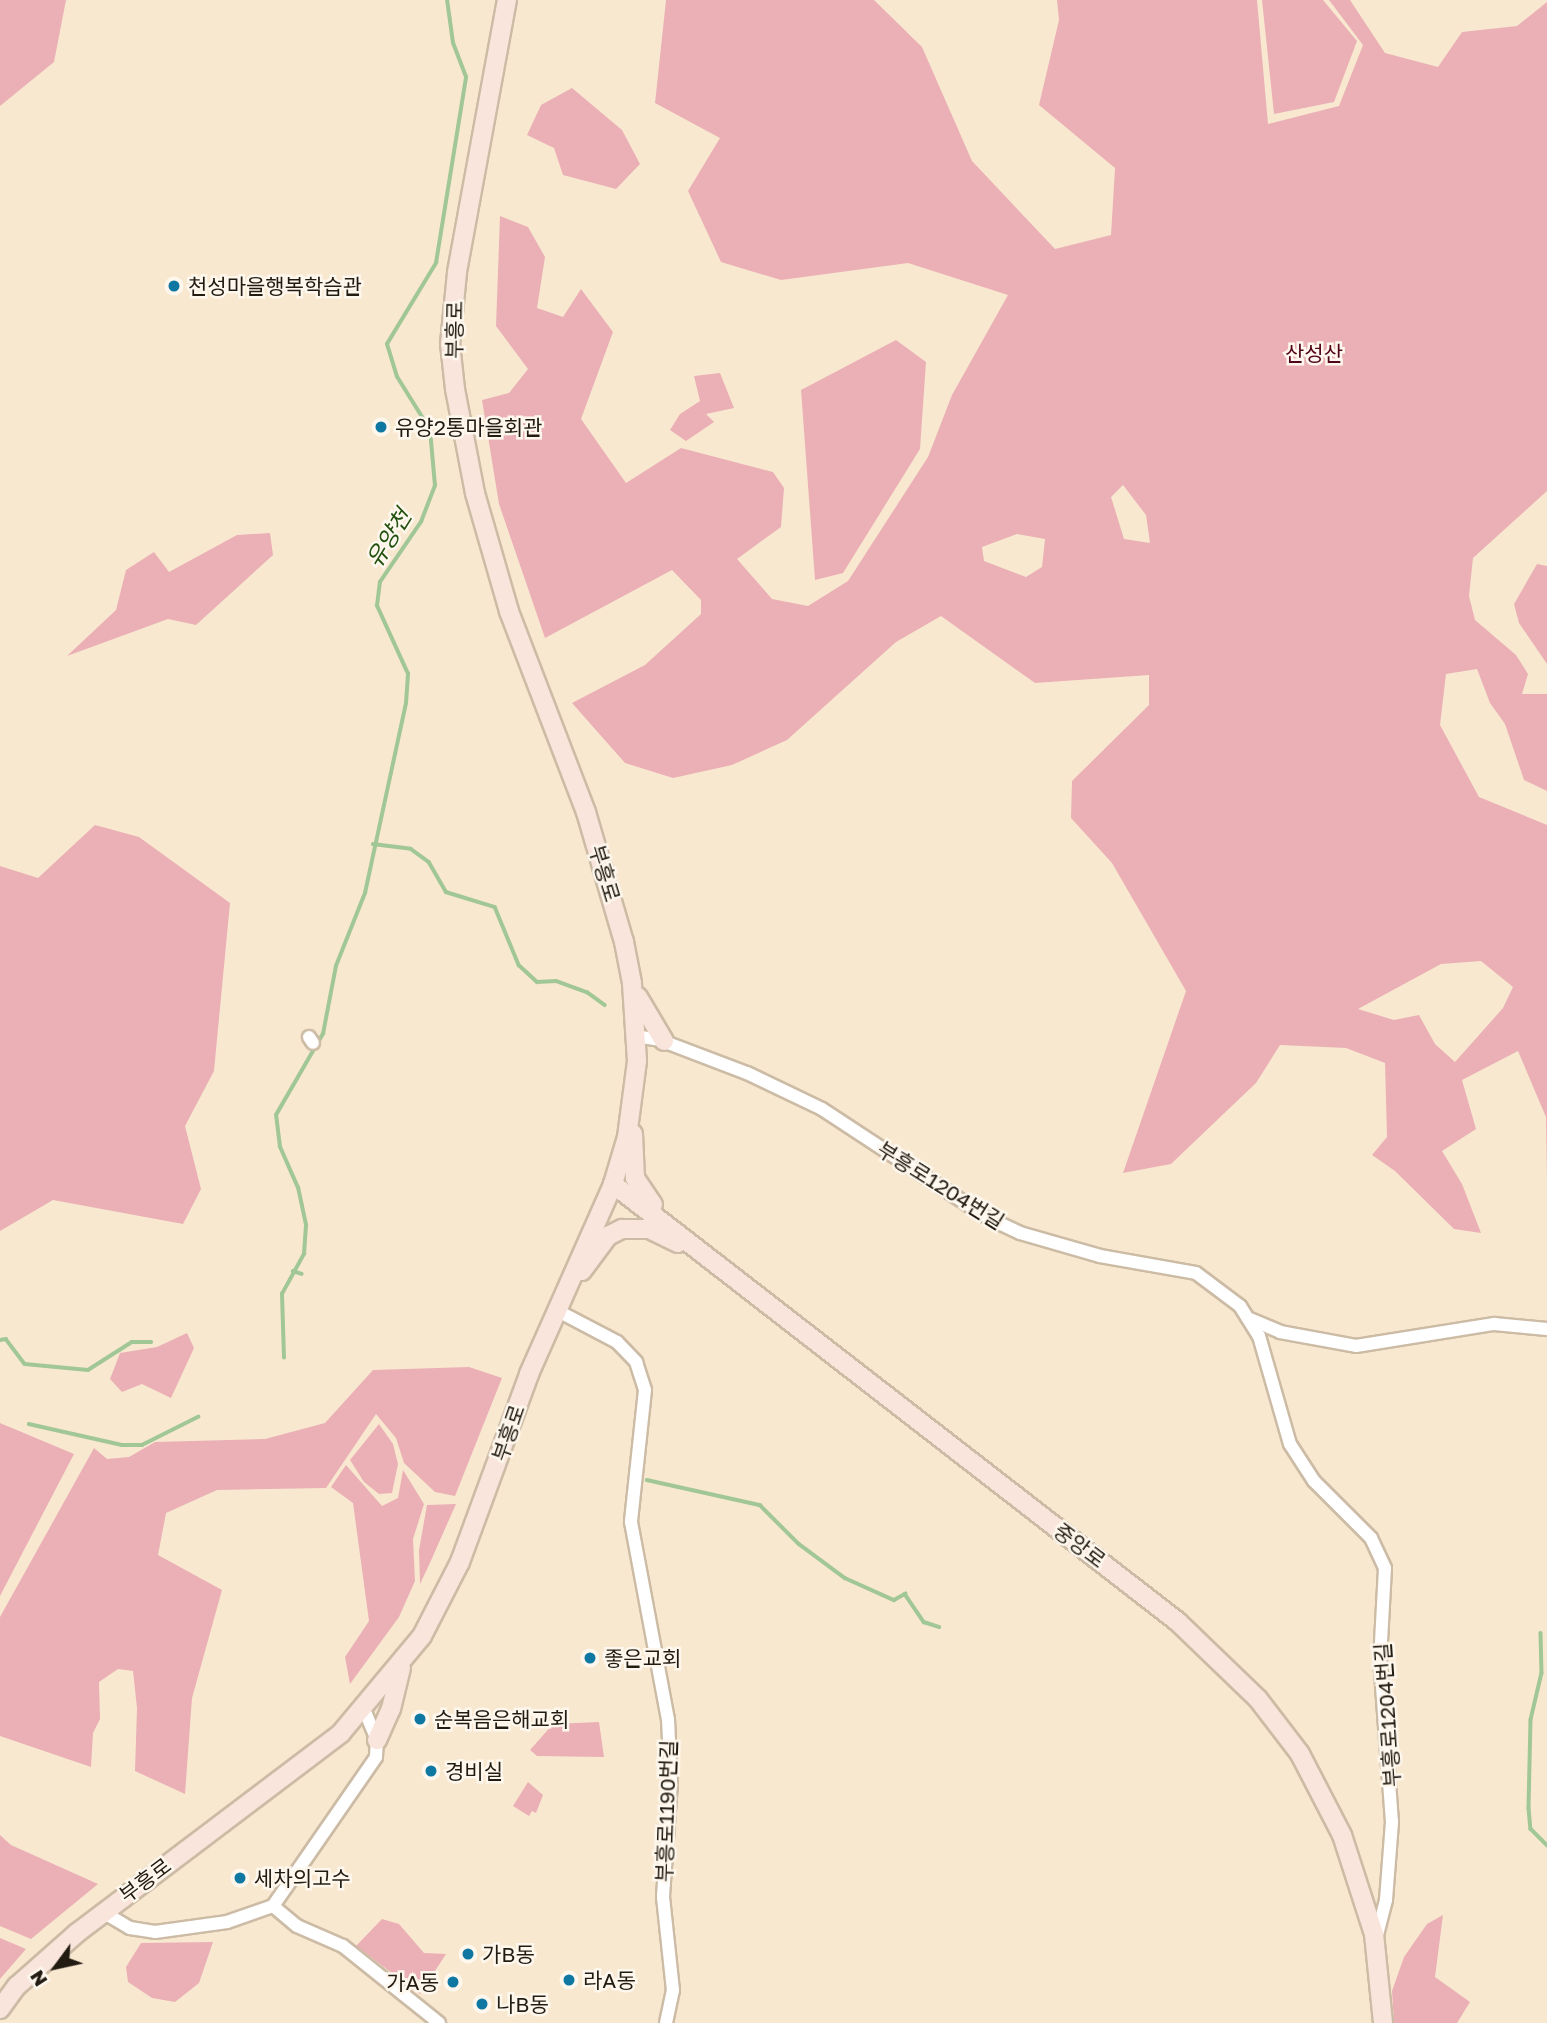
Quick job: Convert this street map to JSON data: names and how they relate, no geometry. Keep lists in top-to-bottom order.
{
  "streets": {
    "main road": ["부흥로", "중앙로"],
    "street": ["부흥로1204번길", "부흥로1190번길"]
  },
  "crossings": [
    ["부흥로", "부흥로1204번길"],
    ["부흥로", "중앙로"],
    ["부흥로", "부흥로1190번길"],
    ["부흥로1204번길", "중앙로"]
  ],
  "water": ["유양천"],
  "parks": ["산성산"],
  "places": [
    "천성마을행복학습관",
    "유양2통마을회관",
    "좋은교회",
    "순복음은해교회",
    "경비실",
    "세차의고수",
    "가B동",
    "라A동",
    "가A동",
    "나B동"
  ],
  "north": "bottom left"
}
